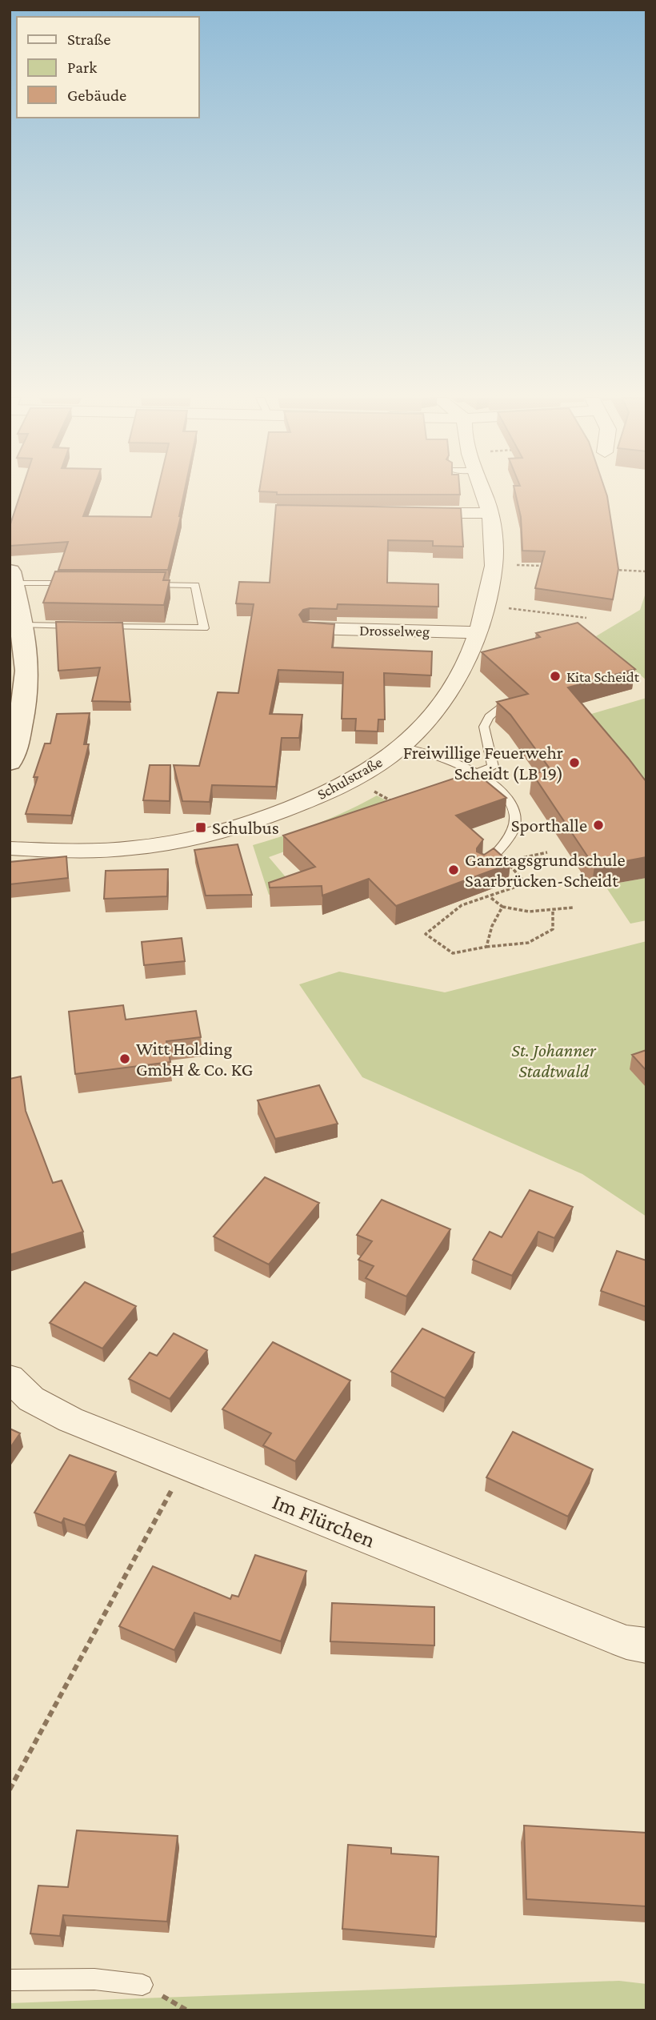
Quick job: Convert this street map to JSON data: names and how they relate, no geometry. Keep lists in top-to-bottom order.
{
  "streets": {
    "street": ["Drosselweg", "Schulstraße", "Im Flürchen"]
  },
  "crossings": [
    ["Drosselweg", "Schulstraße"]
  ],
  "parks": ["St. Johanner Stadtwald"],
  "places": {
    "other": [
      "Kita Scheidt",
      "Freiwillige Feuerwehr Scheidt (LB 19)",
      "Sporthalle",
      "Ganztagsgrundschule Saarbrücken-Scheidt",
      "Witt Holding GmbH & Co. KG"
    ],
    "transit": ["Schulbus"]
  },
  "legend": ["Straße", "Park", "Gebäude"]
}
